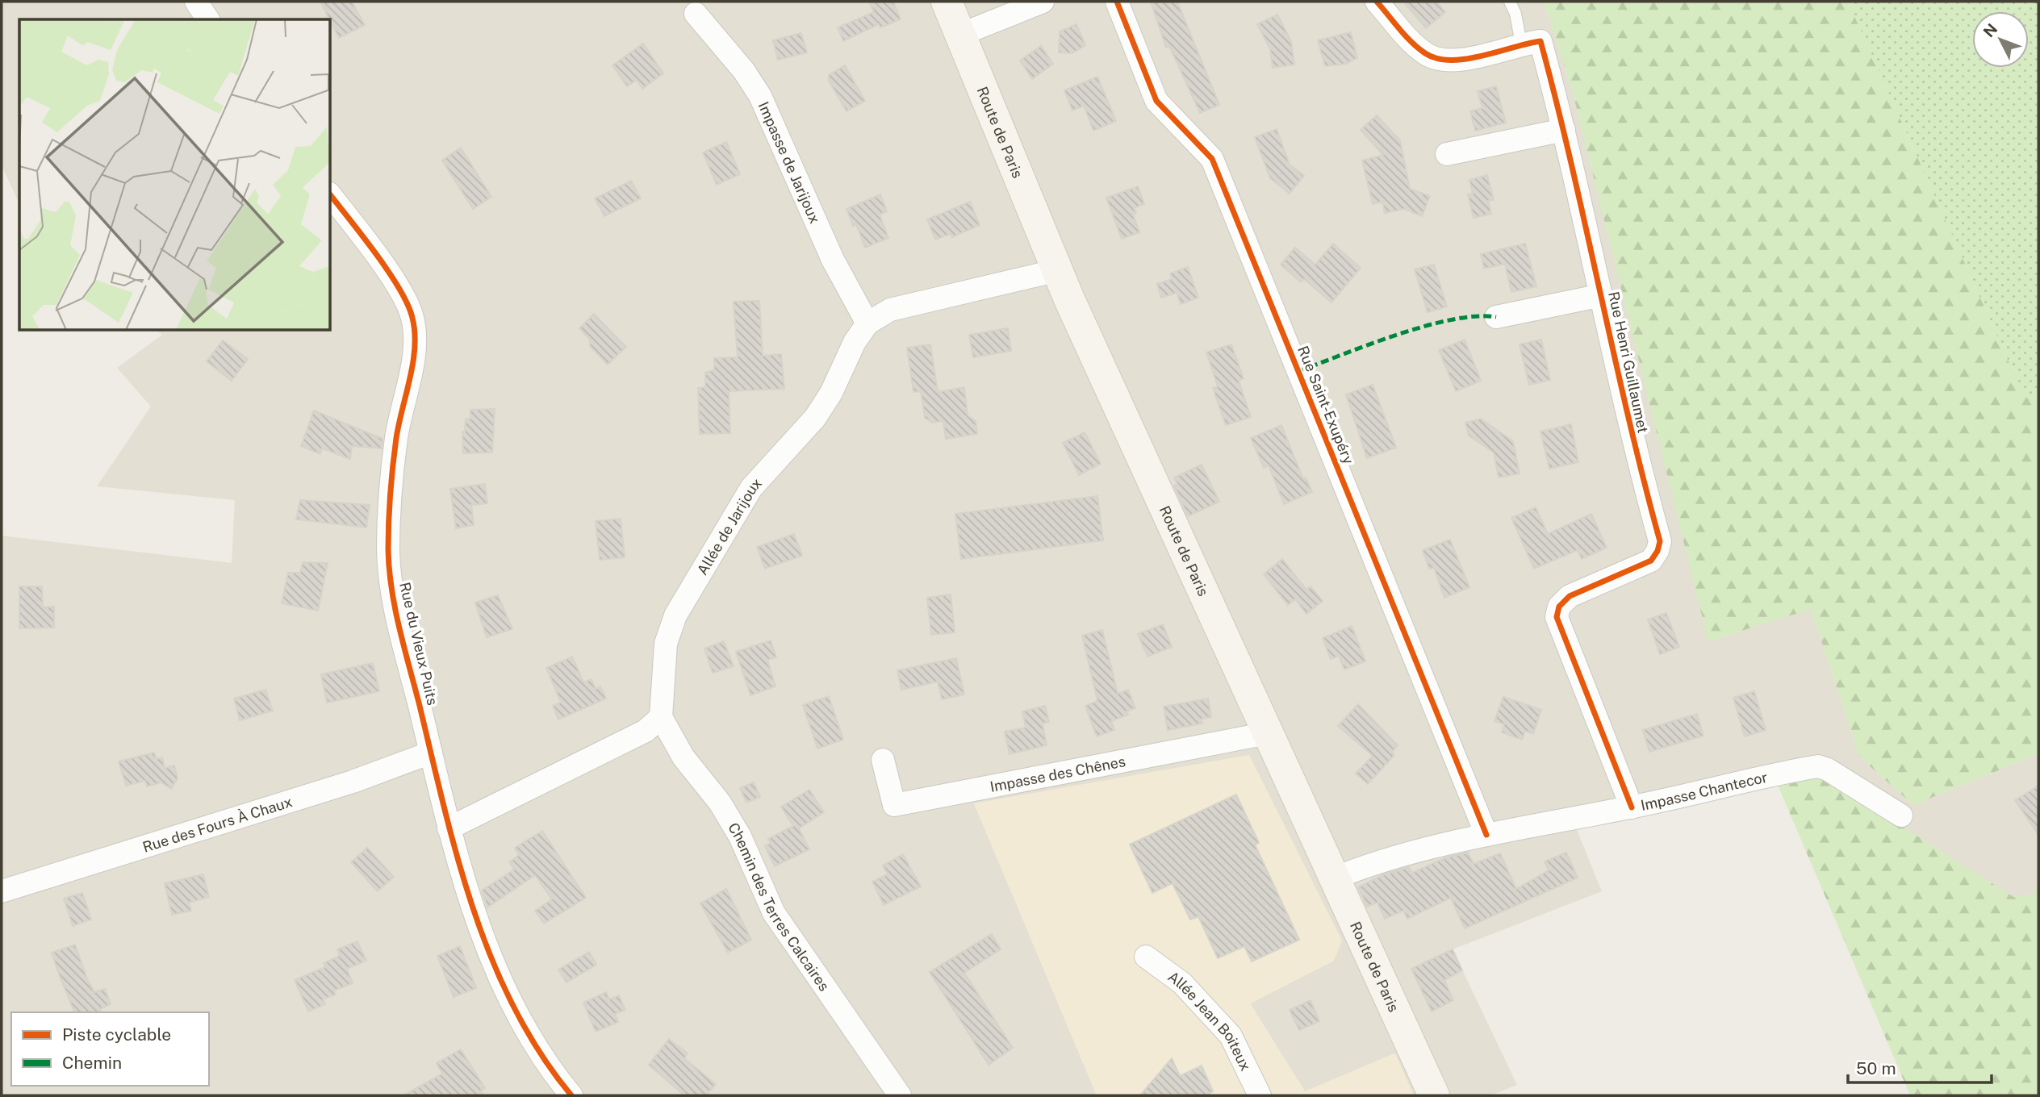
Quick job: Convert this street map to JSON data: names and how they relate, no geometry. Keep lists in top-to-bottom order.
{
  "streets": {
    "main road": ["Route de Paris"],
    "street": [
      "Impasse de Jarijoux",
      "Rue Henri Guillaumet",
      "Rue Saint-Exupéry",
      "Allée de Jarijoux",
      "Rue du Vieux Puits",
      "Impasse des Chênes",
      "Impasse Chantecor",
      "Rue des Fours À Chaux",
      "Chemin des Terres Calcaires",
      "Allée Jean Boiteux"
    ]
  },
  "crossings": [
    ["Route de Paris", "Allée de Jarijoux"],
    ["Route de Paris", "Impasse des Chênes"],
    ["Route de Paris", "Impasse Chantecor"],
    ["Impasse de Jarijoux", "Allée de Jarijoux"],
    ["Rue Henri Guillaumet", "Impasse Chantecor"],
    ["Rue Saint-Exupéry", "Impasse Chantecor"],
    ["Allée de Jarijoux", "Chemin des Terres Calcaires"],
    ["Rue du Vieux Puits", "Rue des Fours À Chaux"]
  ],
  "legend": ["Piste cyclable", "Chemin"],
  "scale_bar": "50 m",
  "north": "top left"
}
